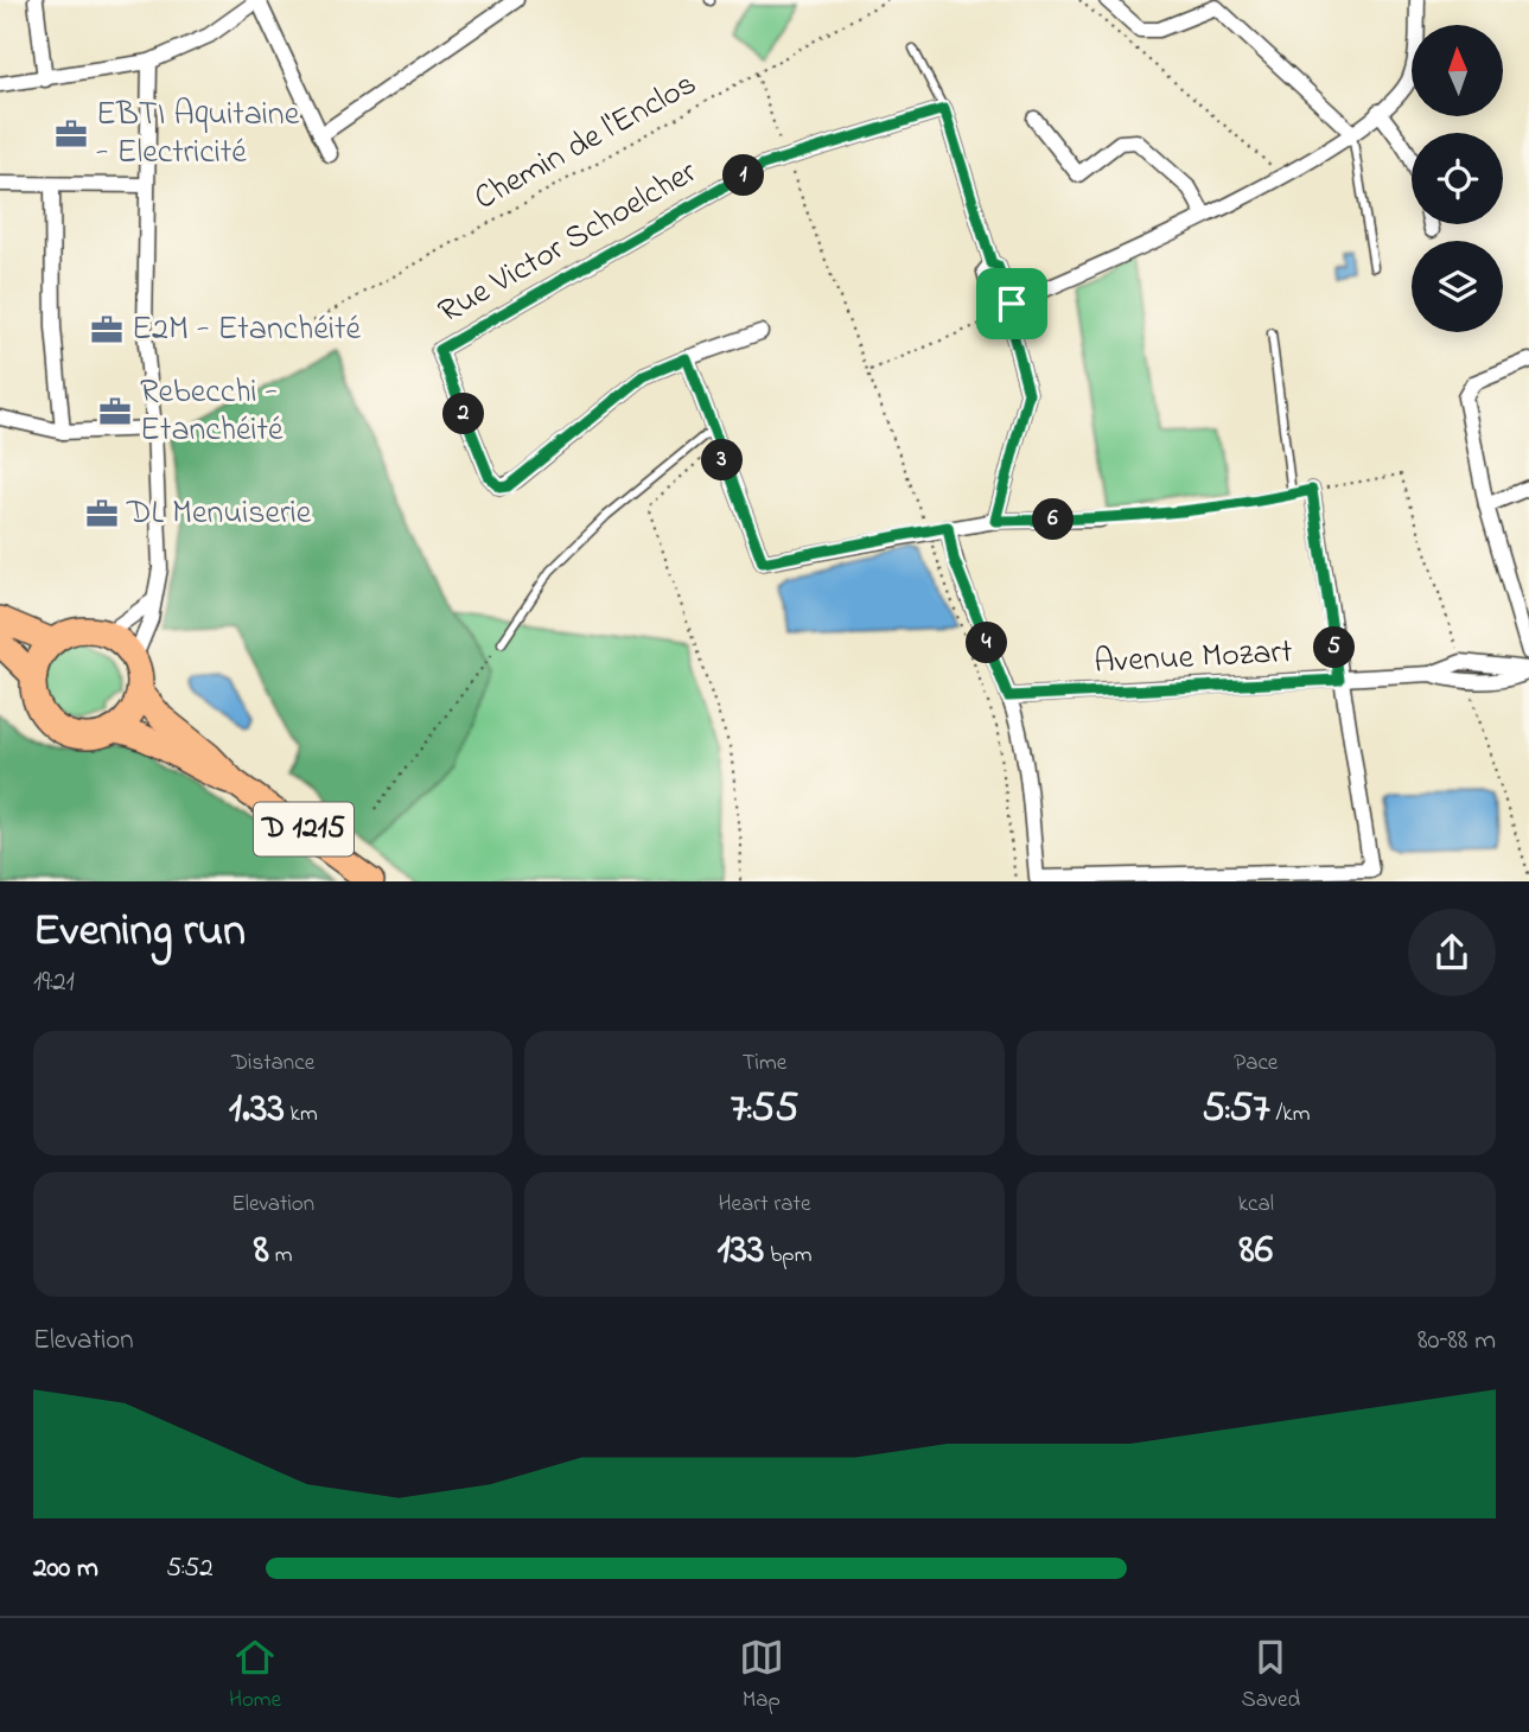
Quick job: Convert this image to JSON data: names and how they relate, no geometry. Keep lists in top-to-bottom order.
{
  "streets": {
    "main road": ["D 1215"],
    "street": ["Rue Victor Schoelcher", "Avenue Mozart"],
    "path": ["Chemin de l'Enclos"]
  },
  "places": {
    "office": [
      "EBTI Aquitaine - Electricité",
      "E2M - Etanchéité",
      "Rebecchi - Etanchéité",
      "DL Menuiserie"
    ]
  },
  "north": "top",
  "page": {
    "pins": [
      "1",
      "2",
      "3",
      "6",
      "4",
      "5"
    ],
    "heading": ["Evening run", "19:21"],
    "stats": [
      ["Distance", "1.33 km"],
      ["Time", "7:55"],
      ["Pace", "5:57 /km"],
      ["Elevation", "8 m"],
      ["Heart rate", "133 bpm"],
      ["kcal", "86"]
    ],
    "chart": ["Elevation", "80–88 m"],
    "list": [
      {
        "name": "200 m",
        "note": "5:52"
      }
    ],
    "tabs": ["Home", "Map", "Saved"]
  }
}
